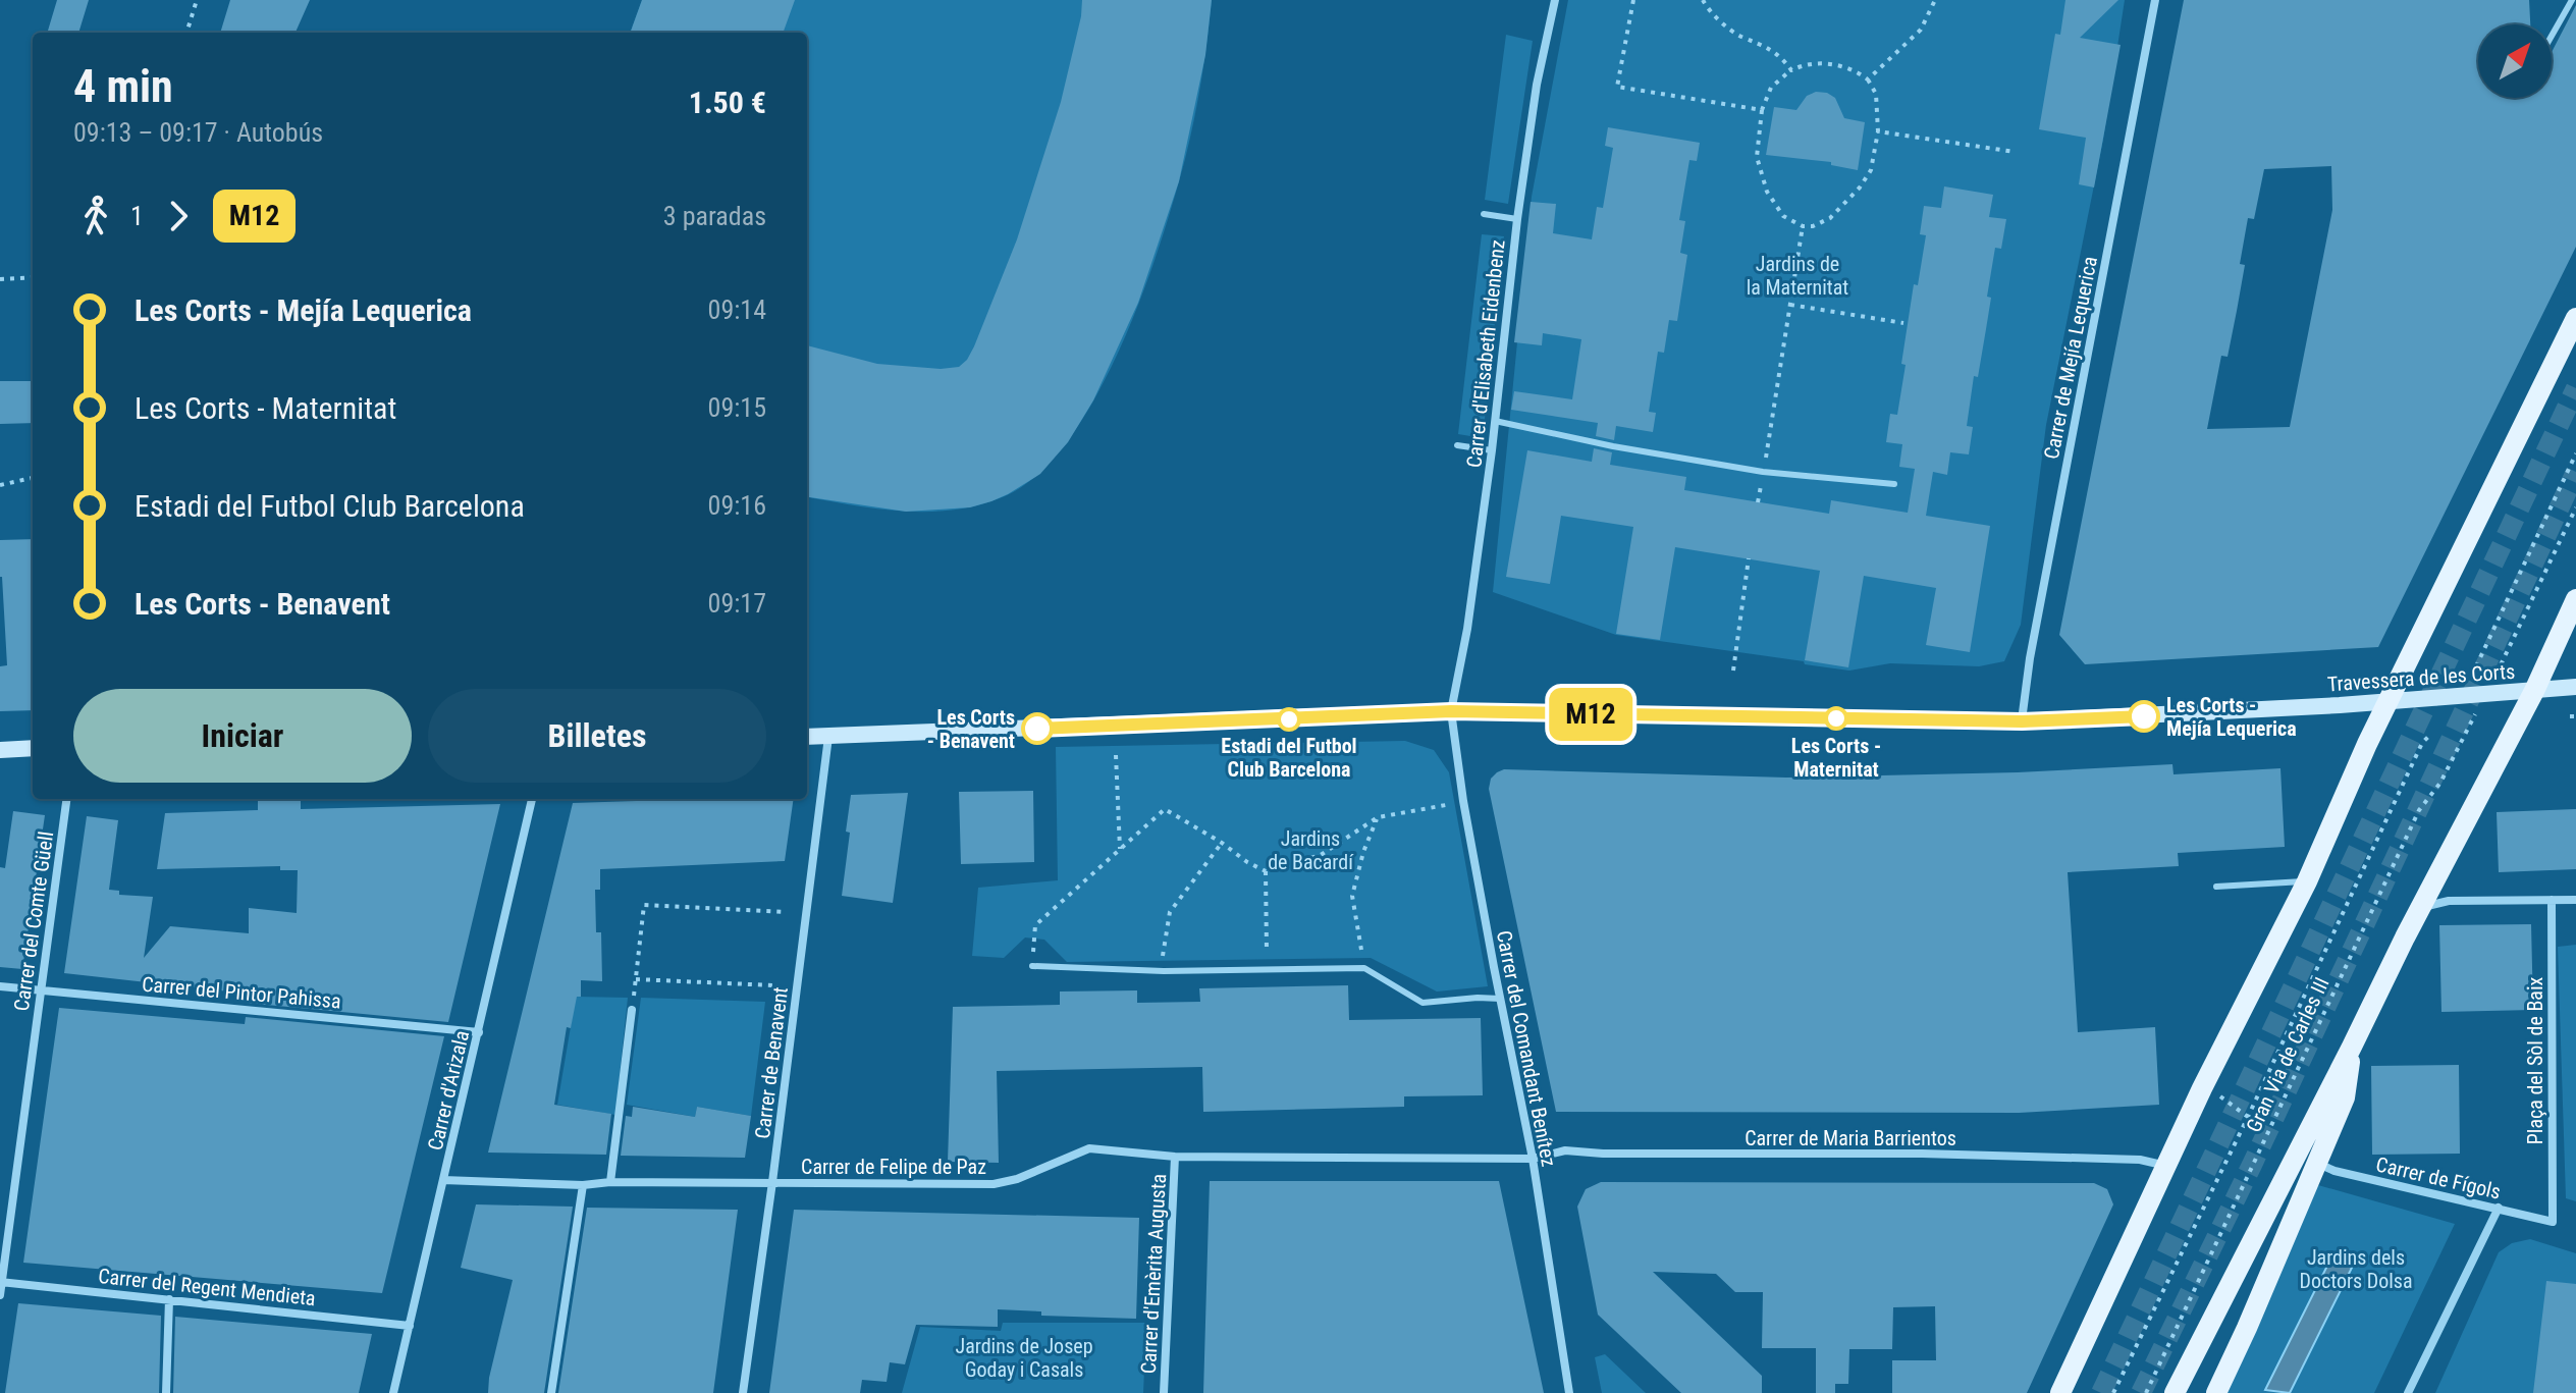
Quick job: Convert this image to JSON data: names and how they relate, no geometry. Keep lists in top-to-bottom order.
{
  "streets": {
    "main road": ["Travessera de les Corts"],
    "street": [
      "Carrer d'Elisabeth Eidenbenz",
      "Carrer de Mejía Lequerica",
      "Carrer del Comte Güell",
      "Carrer del Pintor Pahissa",
      "Carrer del Comandant Benítez",
      "Plaça del Sòl de Baix",
      "Carrer de Benavent",
      "Carrer d'Arizala",
      "Carrer de Maria Barrientos",
      "Carrer de Felipe de Paz",
      "Carrer de Fígols",
      "Carrer d'Emèrita Augusta",
      "Carrer del Regent Mendieta"
    ],
    "path": ["Gran Via de Carles III"]
  },
  "crossings": [
    ["Carrer d'Elisabeth Eidenbenz", "Travessera de les Corts"],
    ["Carrer d'Elisabeth Eidenbenz", "Carrer del Comandant Benítez"],
    ["Carrer de Mejía Lequerica", "Travessera de les Corts"],
    ["Travessera de les Corts", "Carrer del Comandant Benítez"],
    ["Travessera de les Corts", "Carrer de Benavent"],
    ["Carrer del Comte Güell", "Carrer del Pintor Pahissa"],
    ["Carrer del Comte Güell", "Carrer del Regent Mendieta"],
    ["Carrer del Pintor Pahissa", "Carrer d'Arizala"],
    ["Carrer del Comandant Benítez", "Carrer de Maria Barrientos"],
    ["Carrer del Comandant Benítez", "Carrer de Felipe de Paz"],
    ["Plaça del Sòl de Baix", "Carrer de Fígols"],
    ["Carrer de Benavent", "Carrer de Felipe de Paz"],
    ["Carrer d'Arizala", "Carrer de Felipe de Paz"],
    ["Carrer d'Arizala", "Carrer del Regent Mendieta"],
    ["Carrer de Maria Barrientos", "Carrer de Felipe de Paz"],
    ["Carrer de Felipe de Paz", "Carrer d'Emèrita Augusta"]
  ],
  "parks": [
    "Jardins de la Maternitat",
    "Jardins de Bacardí",
    "Jardins dels Doctors Dolsa",
    "Jardins de Josep Goday i Casals"
  ],
  "places": [
    "Les Corts - Mejía Lequerica",
    "Les Corts - Maternitat",
    "Estadi del Futbol Club Barcelona",
    "Les Corts - Benavent"
  ],
  "lines": ["bus line M12"],
  "north": "top right",
  "page": {
    "on_map": "M12",
    "heading": ["4 min", "09:13 – 09:17 · Autobús", "1.50 €"],
    "legs": ["1", "M12", "3 paradas"],
    "list": [
      {
        "name": "Les Corts - Mejía Lequerica",
        "value": "09:14"
      },
      {
        "name": "Les Corts - Maternitat",
        "value": "09:15"
      },
      {
        "name": "Estadi del Futbol Club Barcelona",
        "value": "09:16"
      },
      {
        "name": "Les Corts - Benavent",
        "value": "09:17"
      }
    ],
    "buttons": ["Iniciar", "Billetes"]
  }
}
